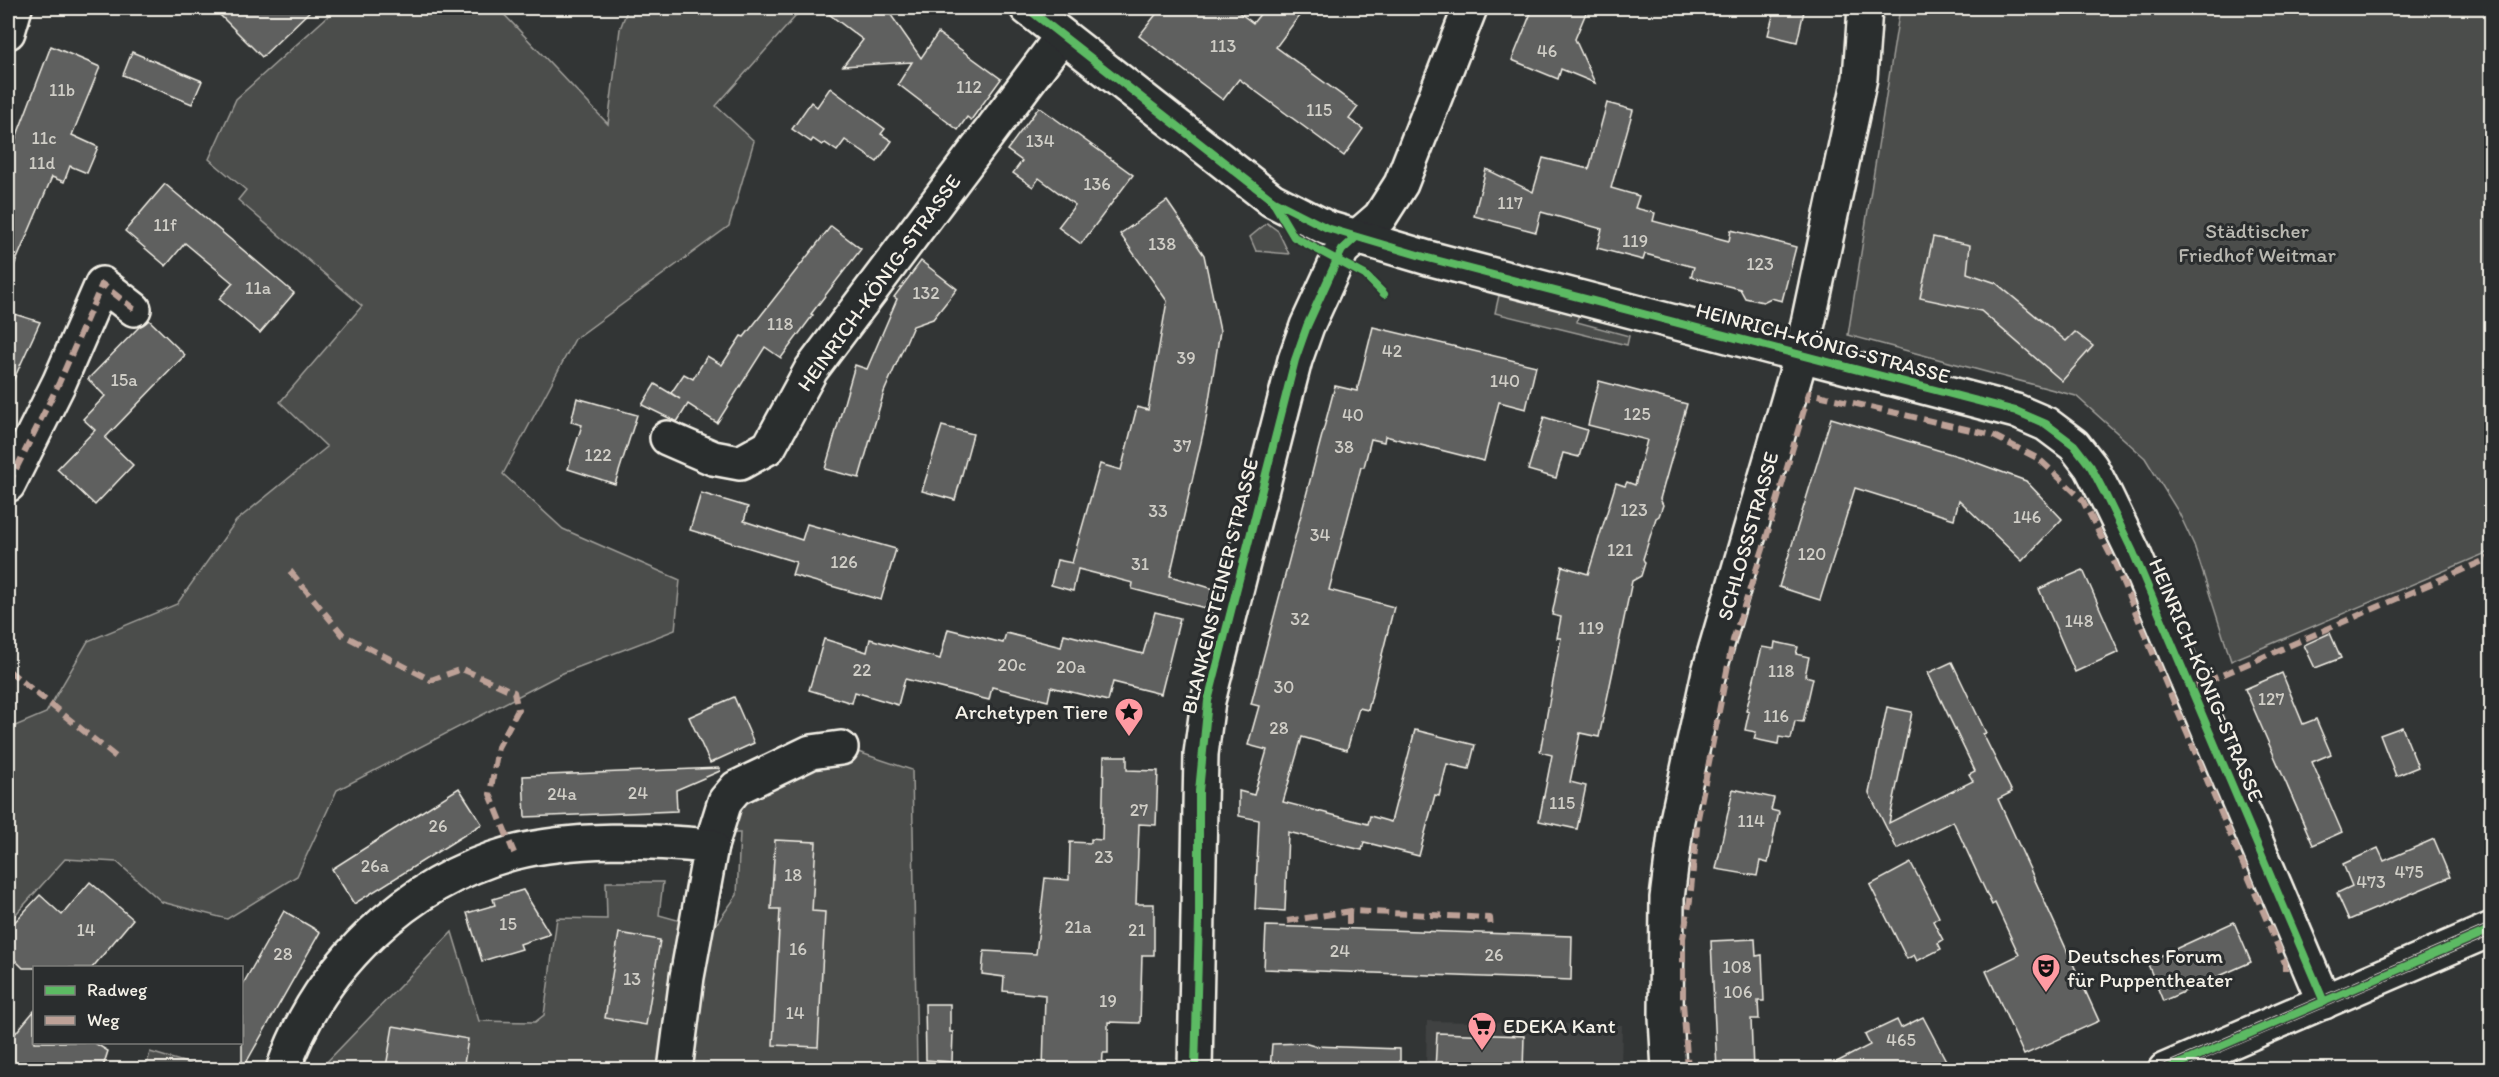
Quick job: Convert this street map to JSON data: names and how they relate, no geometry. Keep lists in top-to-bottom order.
{
  "streets": {
    "street": ["HEINRICH-KÖNIG-STRASSE", "SCHLOSSSTRASSE", "BLANKENSTEINER STRASSE"]
  },
  "crossings": [
    ["HEINRICH-KÖNIG-STRASSE", "SCHLOSSSTRASSE"],
    ["HEINRICH-KÖNIG-STRASSE", "BLANKENSTEINER STRASSE"]
  ],
  "parks": ["Städtischer Friedhof Weitmar"],
  "places": {
    "place": ["Archetypen Tiere"],
    "theatre": ["Deutsches Forum für Puppentheater"],
    "supermarket": ["EDEKA Kant"]
  },
  "house_numbers": [
    "113",
    "46",
    "112",
    "11b",
    "115",
    "11c",
    "134",
    "11d",
    "136",
    "117",
    "11f",
    "119",
    "138",
    "123",
    "11a",
    "132",
    "118",
    "42",
    "39",
    "15a",
    "140",
    "125",
    "40",
    "37",
    "38",
    "122",
    "123",
    "33",
    "146",
    "34",
    "121",
    "120",
    "126",
    "31",
    "32",
    "148",
    "119",
    "20c",
    "20a",
    "22",
    "118",
    "30",
    "127",
    "116",
    "28",
    "24",
    "24a",
    "115",
    "27",
    "114",
    "26",
    "23",
    "26a",
    "475",
    "18",
    "473",
    "15",
    "21a",
    "14",
    "21",
    "16",
    "24",
    "28",
    "26",
    "108",
    "13",
    "106",
    "19",
    "14",
    "465"
  ],
  "legend": ["Radweg", "Weg"]
}
